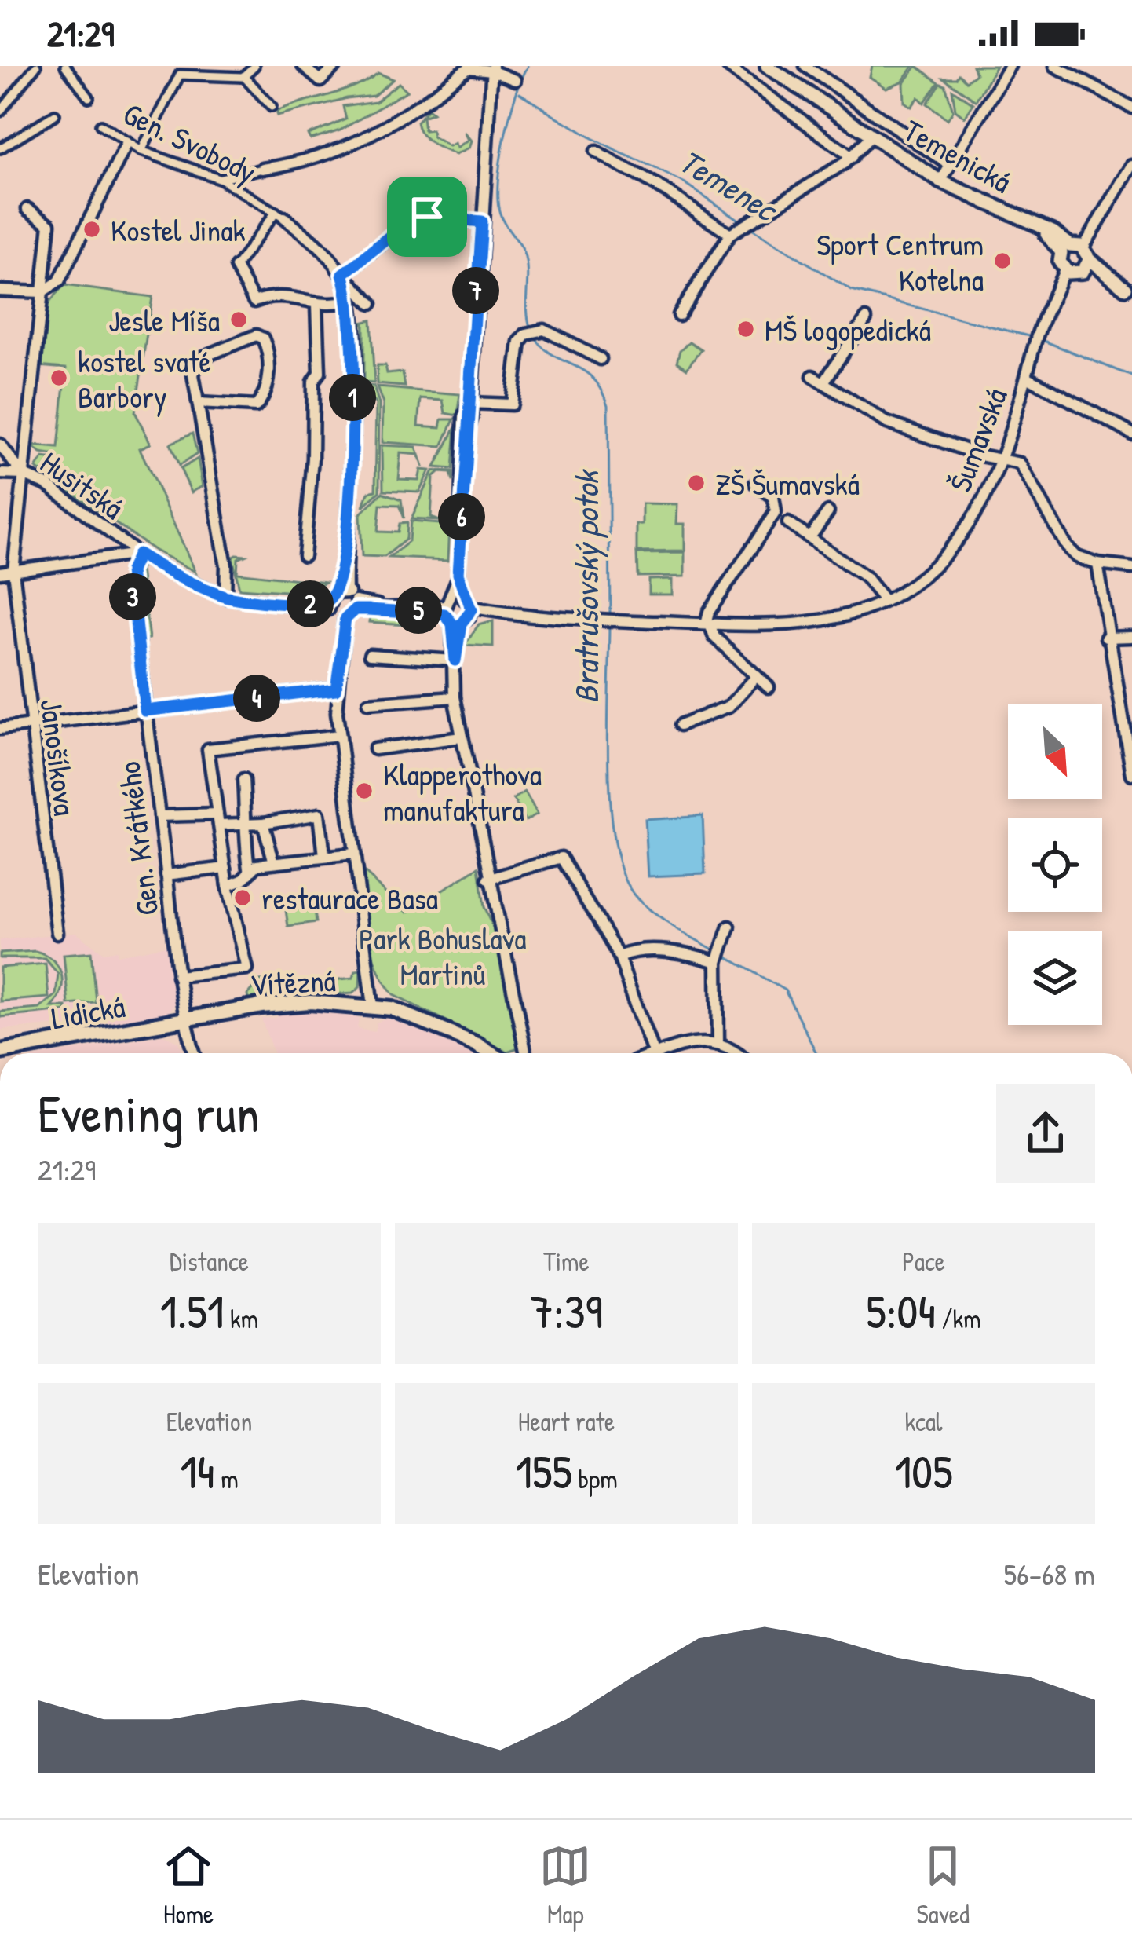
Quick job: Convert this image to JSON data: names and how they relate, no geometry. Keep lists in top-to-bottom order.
{
  "streets": {
    "main road": ["Vítězná", "Lidická"],
    "street": [
      "Gen. Svobody",
      "Temenická",
      "Šumavská",
      "Husitská",
      "Janošíkova",
      "Gen. Krátkého"
    ]
  },
  "crossings": [
    ["Temenická", "Šumavská"],
    ["Husitská", "Janošíkova"],
    ["Husitská", "Gen. Krátkého"],
    ["Gen. Krátkého", "Vítězná"],
    ["Gen. Krátkého", "Lidická"],
    ["Vítězná", "Lidická"]
  ],
  "water": ["Temenec", "Bratrušovský potok"],
  "parks": ["Park Bohuslava Martinů"],
  "places": [
    "Kostel Jinak",
    "Sport Centrum Kotelna",
    "Jesle Míša",
    "MŠ logopedická",
    "kostel svaté Barbory",
    "ZŠ Šumavská",
    "Klapperothova manufaktura",
    "restaurace Basa"
  ],
  "north": "bottom right",
  "page": {
    "status": "21:29",
    "pins": [
      "7",
      "1",
      "6",
      "3",
      "2",
      "5",
      "4"
    ],
    "heading": ["Evening run", "21:29"],
    "stats": [
      ["Distance", "1.51 km"],
      ["Time", "7:39"],
      ["Pace", "5:04 /km"],
      ["Elevation", "14 m"],
      ["Heart rate", "155 bpm"],
      ["kcal", "105"]
    ],
    "chart": ["Elevation", "56–68 m"],
    "tabs": ["Home", "Map", "Saved"]
  }
}
